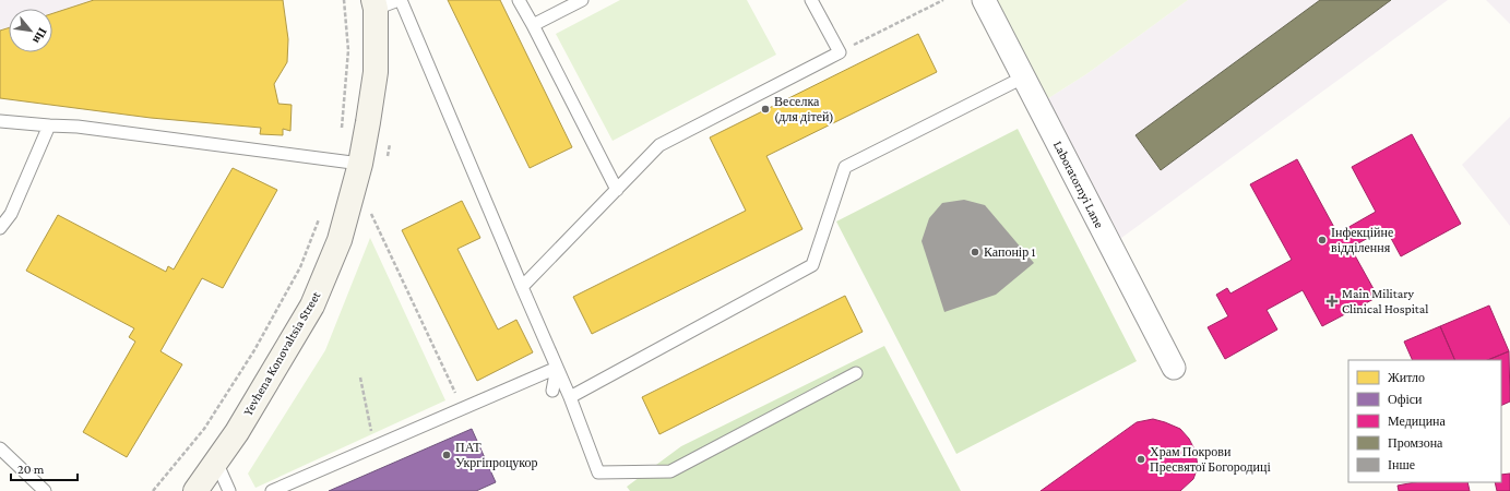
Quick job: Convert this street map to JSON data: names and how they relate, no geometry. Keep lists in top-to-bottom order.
{
  "streets": {
    "main road": ["Yevhena Konovaltsia Street"],
    "street": ["Laboratornyi Lane"]
  },
  "places": {
    "other": [
      "Веселка (для дітей)",
      "Інфекційне відділення",
      "Капонір 1",
      "ПАТ Укргіпроцукор",
      "Храм Покрови Пресвятої Богородиці"
    ],
    "health": ["Main Military Clinical Hospital"]
  },
  "legend": [
    "Житло",
    "Офіси",
    "Медицина",
    "Промзона",
    "Інше"
  ],
  "scale_bar": "20 m",
  "north": "bottom right"
}
